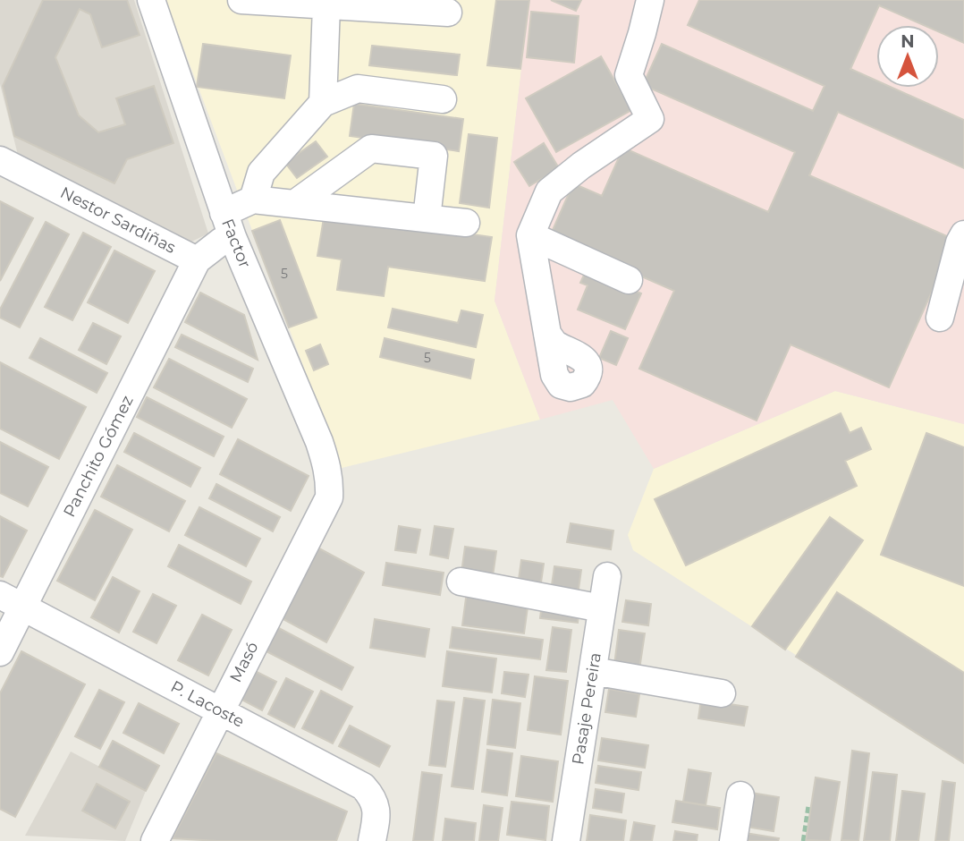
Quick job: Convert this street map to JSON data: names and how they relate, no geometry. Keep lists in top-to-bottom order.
{
  "streets": {
    "street": [
      "Nestor Sardiñas",
      "Factor",
      "Panchito Gómez",
      "Masó",
      "P. Lacoste",
      "Pasaje Pereira"
    ]
  },
  "crossings": [
    ["Nestor Sardiñas", "Panchito Gómez"],
    ["Factor", "Masó"],
    ["Panchito Gómez", "P. Lacoste"],
    ["Masó", "P. Lacoste"]
  ],
  "house_numbers": ["5", "5"],
  "north": "top"
}
